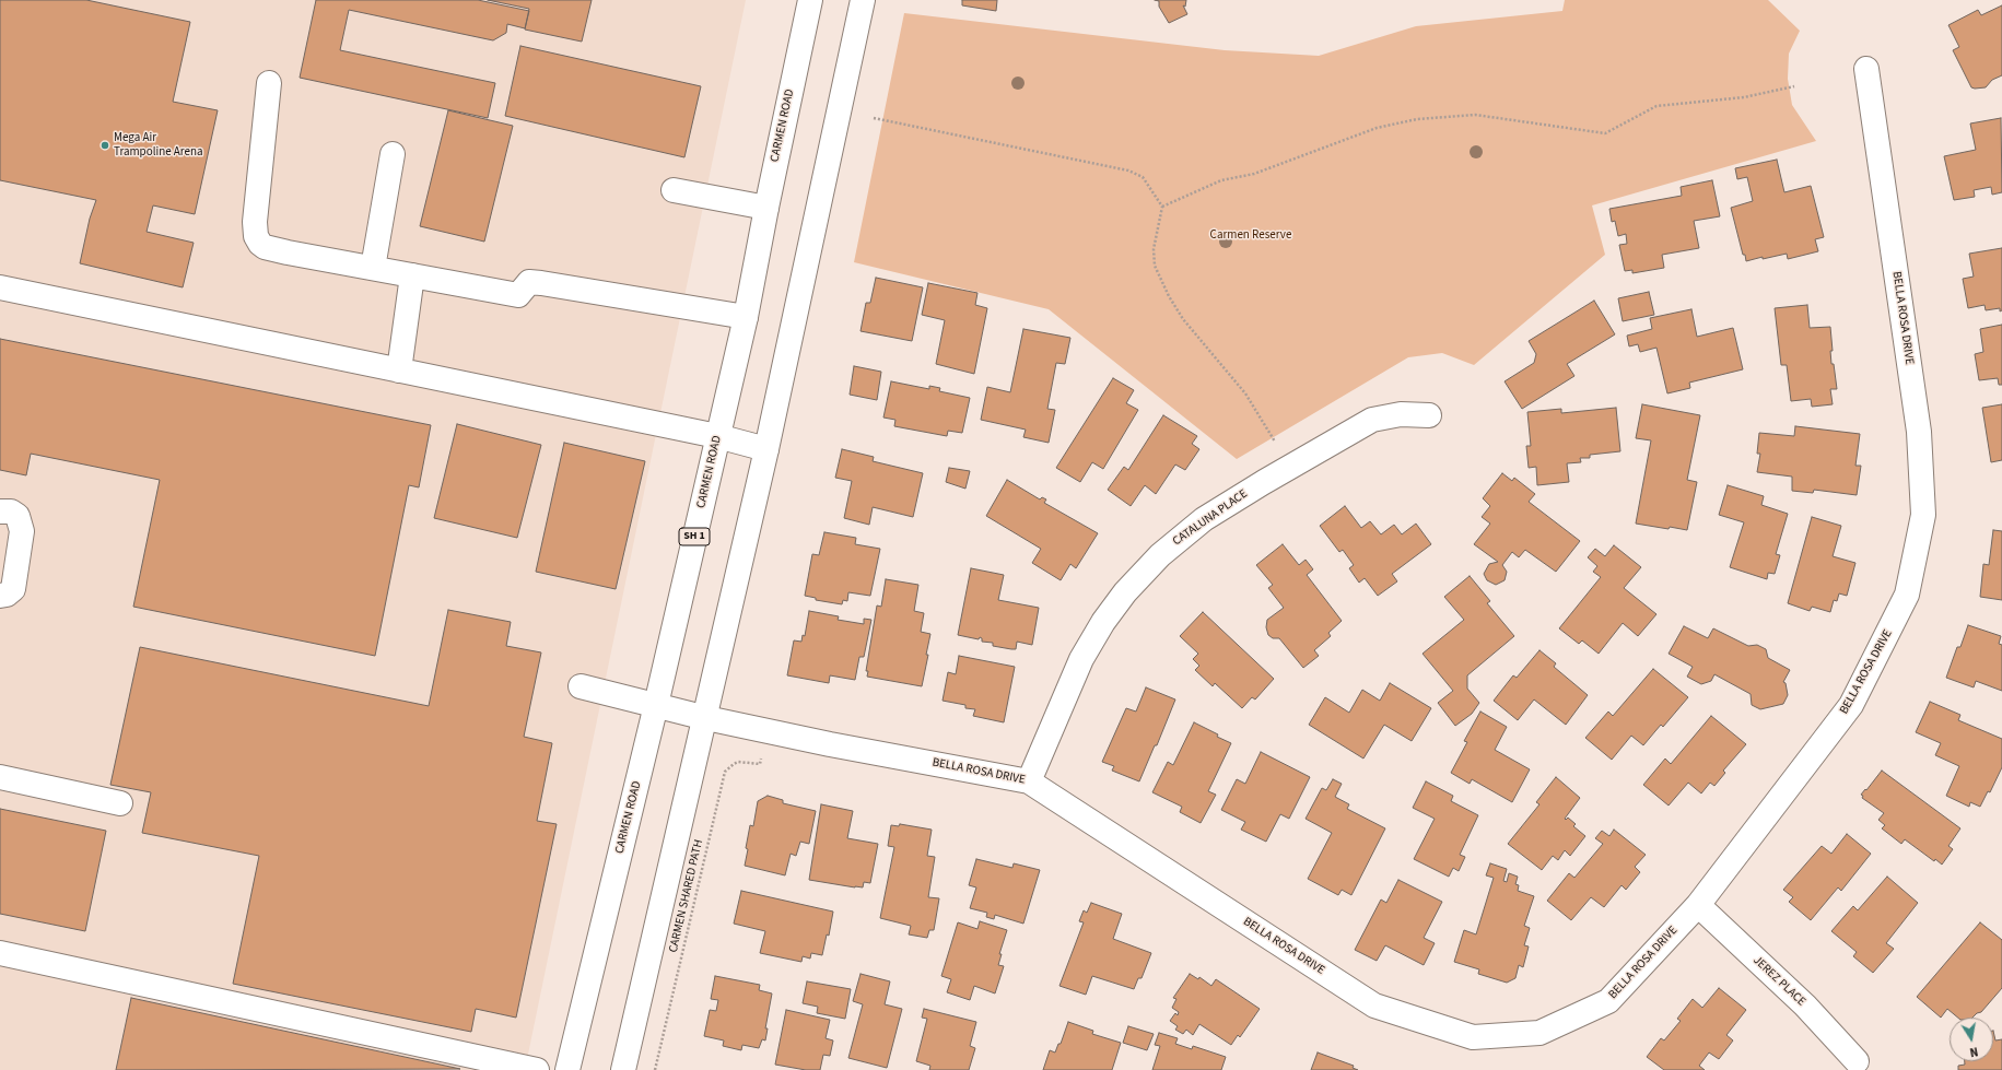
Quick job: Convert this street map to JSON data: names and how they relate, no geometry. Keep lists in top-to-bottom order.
{
  "streets": {
    "main road": [
      "CARMEN ROAD",
      "BELLA ROSA DRIVE",
      "CATALUNA PLACE",
      "SH 1",
      "JEREZ PLACE"
    ],
    "path": ["CARMEN SHARED PATH"]
  },
  "crossings": [
    ["CARMEN ROAD", "BELLA ROSA DRIVE"],
    ["BELLA ROSA DRIVE", "CATALUNA PLACE"],
    ["BELLA ROSA DRIVE", "JEREZ PLACE"]
  ],
  "parks": ["Carmen Reserve"],
  "places": ["Mega Air Trampoline Arena"],
  "north": "bottom"
}
